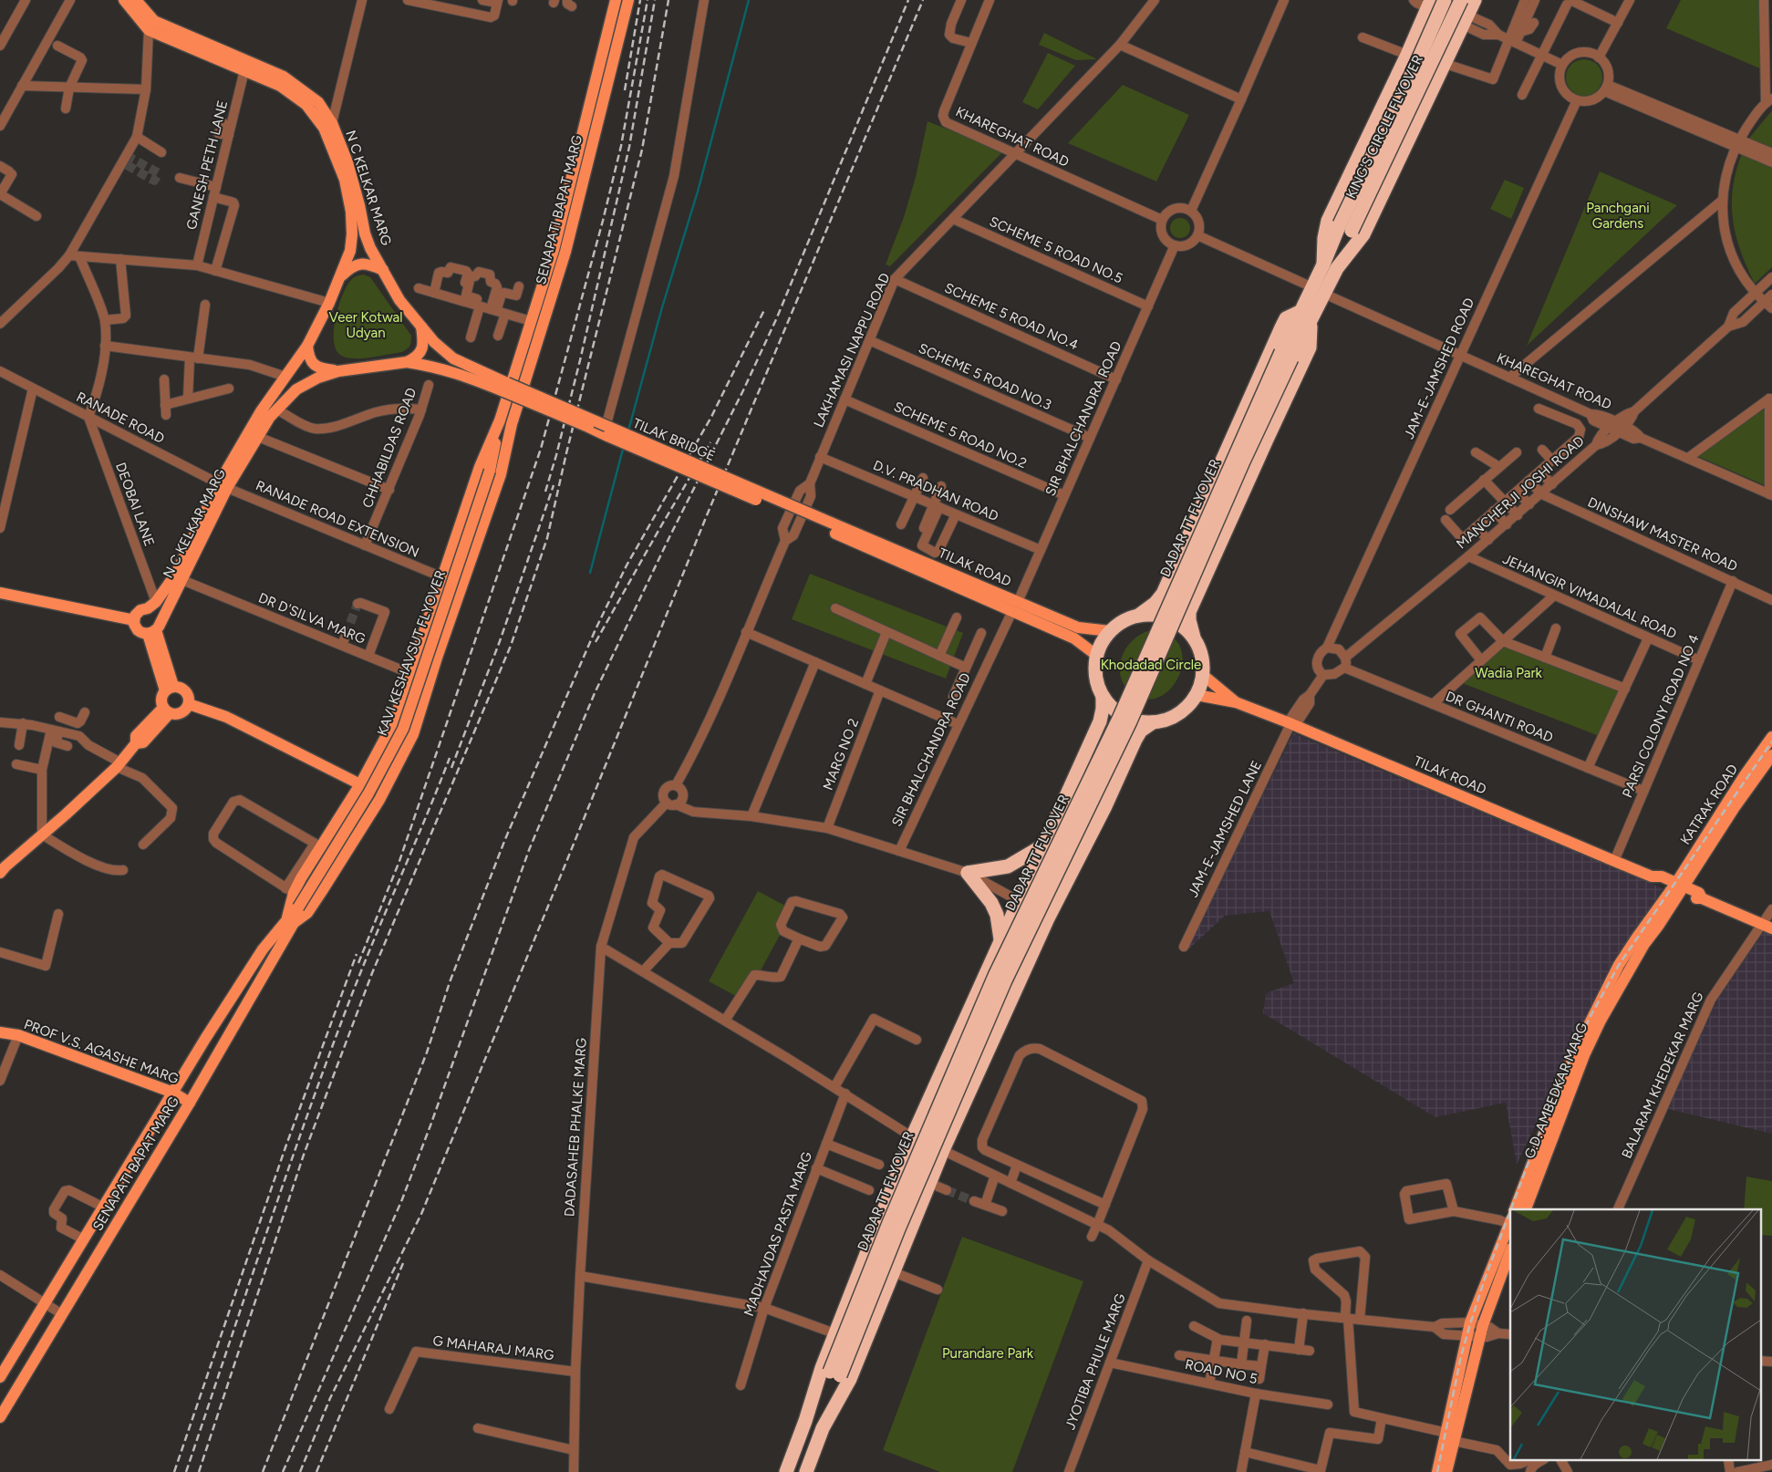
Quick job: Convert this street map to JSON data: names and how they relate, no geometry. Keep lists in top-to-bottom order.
{
  "streets": {
    "highway": ["KING'S CIRCLE FLYOVER", "DADAR TT FLYOVER"],
    "main road": [
      "N C KELKAR MARG",
      "SENAPATI BAPAT MARG",
      "TILAK BRIDGE",
      "TILAK ROAD",
      "KAVI KESHAVSUT FLYOVER",
      "KATRAK ROAD",
      "PROF V.S. AGASHE MARG",
      "G.D. AMBEDKAR MARG"
    ],
    "street": [
      "KHAREGHAT ROAD",
      "GANESH PETH LANE",
      "SCHEME 5 ROAD NO.5",
      "SCHEME 5 ROAD NO.4",
      "LAKHAMASI NAPPU ROAD",
      "JAM-E-JAMSHED ROAD",
      "SCHEME 5 ROAD NO.3",
      "RANADE ROAD",
      "SIR BHALCHANDRA ROAD",
      "SCHEME 5 ROAD NO.2",
      "CHHABILDAS ROAD",
      "D.V. PRADHAN ROAD",
      "MANCHERJI JOSHI ROAD",
      "DEOBAI LANE",
      "RANADE ROAD EXTENSION",
      "DINSHAW MASTER ROAD",
      "JEHANGIR VIMADALAL ROAD",
      "DR D'SILVA MARG",
      "PARSI COLONY ROAD NO 4",
      "DR GHANTI ROAD",
      "MARG NO 2",
      "JAM-E-JAMSHED LANE",
      "BALARAM KHEDEKAR MARG",
      "DADASAHEB PHALKE MARG",
      "MADHAVDAS PASTA MARG",
      "G MAHARAJ MARG",
      "JYOTIBA PHULE MARG",
      "ROAD NO 5"
    ]
  },
  "crossings": [
    ["KING'S CIRCLE FLYOVER", "KHAREGHAT ROAD"],
    ["KING'S CIRCLE FLYOVER", "DADAR TT FLYOVER"],
    ["KHAREGHAT ROAD", "LAKHAMASI NAPPU ROAD"],
    ["KHAREGHAT ROAD", "JAM-E-JAMSHED ROAD"],
    ["KHAREGHAT ROAD", "SIR BHALCHANDRA ROAD"],
    ["KHAREGHAT ROAD", "MANCHERJI JOSHI ROAD"],
    ["KHAREGHAT ROAD", "DADAR TT FLYOVER"],
    ["GANESH PETH LANE", "N C KELKAR MARG"],
    ["N C KELKAR MARG", "RANADE ROAD"],
    ["N C KELKAR MARG", "DEOBAI LANE"],
    ["N C KELKAR MARG", "RANADE ROAD EXTENSION"],
    ["N C KELKAR MARG", "DR D'SILVA MARG"],
    ["SENAPATI BAPAT MARG", "KAVI KESHAVSUT FLYOVER"],
    ["SENAPATI BAPAT MARG", "PROF V.S. AGASHE MARG"],
    ["SCHEME 5 ROAD NO.5", "LAKHAMASI NAPPU ROAD"],
    ["SCHEME 5 ROAD NO.5", "SIR BHALCHANDRA ROAD"],
    ["SCHEME 5 ROAD NO.4", "LAKHAMASI NAPPU ROAD"],
    ["SCHEME 5 ROAD NO.4", "SIR BHALCHANDRA ROAD"],
    ["LAKHAMASI NAPPU ROAD", "SCHEME 5 ROAD NO.3"],
    ["LAKHAMASI NAPPU ROAD", "SCHEME 5 ROAD NO.2"],
    ["LAKHAMASI NAPPU ROAD", "D.V. PRADHAN ROAD"],
    ["LAKHAMASI NAPPU ROAD", "DADASAHEB PHALKE MARG"],
    ["JAM-E-JAMSHED ROAD", "MANCHERJI JOSHI ROAD"],
    ["JAM-E-JAMSHED ROAD", "DR GHANTI ROAD"],
    ["JAM-E-JAMSHED ROAD", "JAM-E-JAMSHED LANE"],
    ["SCHEME 5 ROAD NO.3", "SIR BHALCHANDRA ROAD"],
    ["RANADE ROAD", "DEOBAI LANE"],
    ["RANADE ROAD", "RANADE ROAD EXTENSION"],
    ["SIR BHALCHANDRA ROAD", "SCHEME 5 ROAD NO.2"],
    ["SIR BHALCHANDRA ROAD", "D.V. PRADHAN ROAD"],
    ["SIR BHALCHANDRA ROAD", "TILAK ROAD"],
    ["TILAK BRIDGE", "TILAK ROAD"],
    ["CHHABILDAS ROAD", "RANADE ROAD EXTENSION"],
    ["MANCHERJI JOSHI ROAD", "DINSHAW MASTER ROAD"],
    ["MANCHERJI JOSHI ROAD", "JEHANGIR VIMADALAL ROAD"],
    ["MANCHERJI JOSHI ROAD", "DR GHANTI ROAD"],
    ["MANCHERJI JOSHI ROAD", "JAM-E-JAMSHED LANE"],
    ["DINSHAW MASTER ROAD", "PARSI COLONY ROAD NO 4"],
    ["TILAK ROAD", "PARSI COLONY ROAD NO 4"],
    ["TILAK ROAD", "KATRAK ROAD"],
    ["TILAK ROAD", "JAM-E-JAMSHED LANE"],
    ["TILAK ROAD", "BALARAM KHEDEKAR MARG"],
    ["TILAK ROAD", "G.D. AMBEDKAR MARG"],
    ["JEHANGIR VIMADALAL ROAD", "PARSI COLONY ROAD NO 4"],
    ["PARSI COLONY ROAD NO 4", "DR GHANTI ROAD"],
    ["DR GHANTI ROAD", "JAM-E-JAMSHED LANE"],
    ["KATRAK ROAD", "G.D. AMBEDKAR MARG"],
    ["DADASAHEB PHALKE MARG", "G MAHARAJ MARG"],
    ["JYOTIBA PHULE MARG", "ROAD NO 5"]
  ],
  "parks": [
    "Panchgani Gardens",
    "Veer Kotwal Udyan",
    "Khodadad Circle",
    "Wadia Park",
    "Purandare Park"
  ]
}
